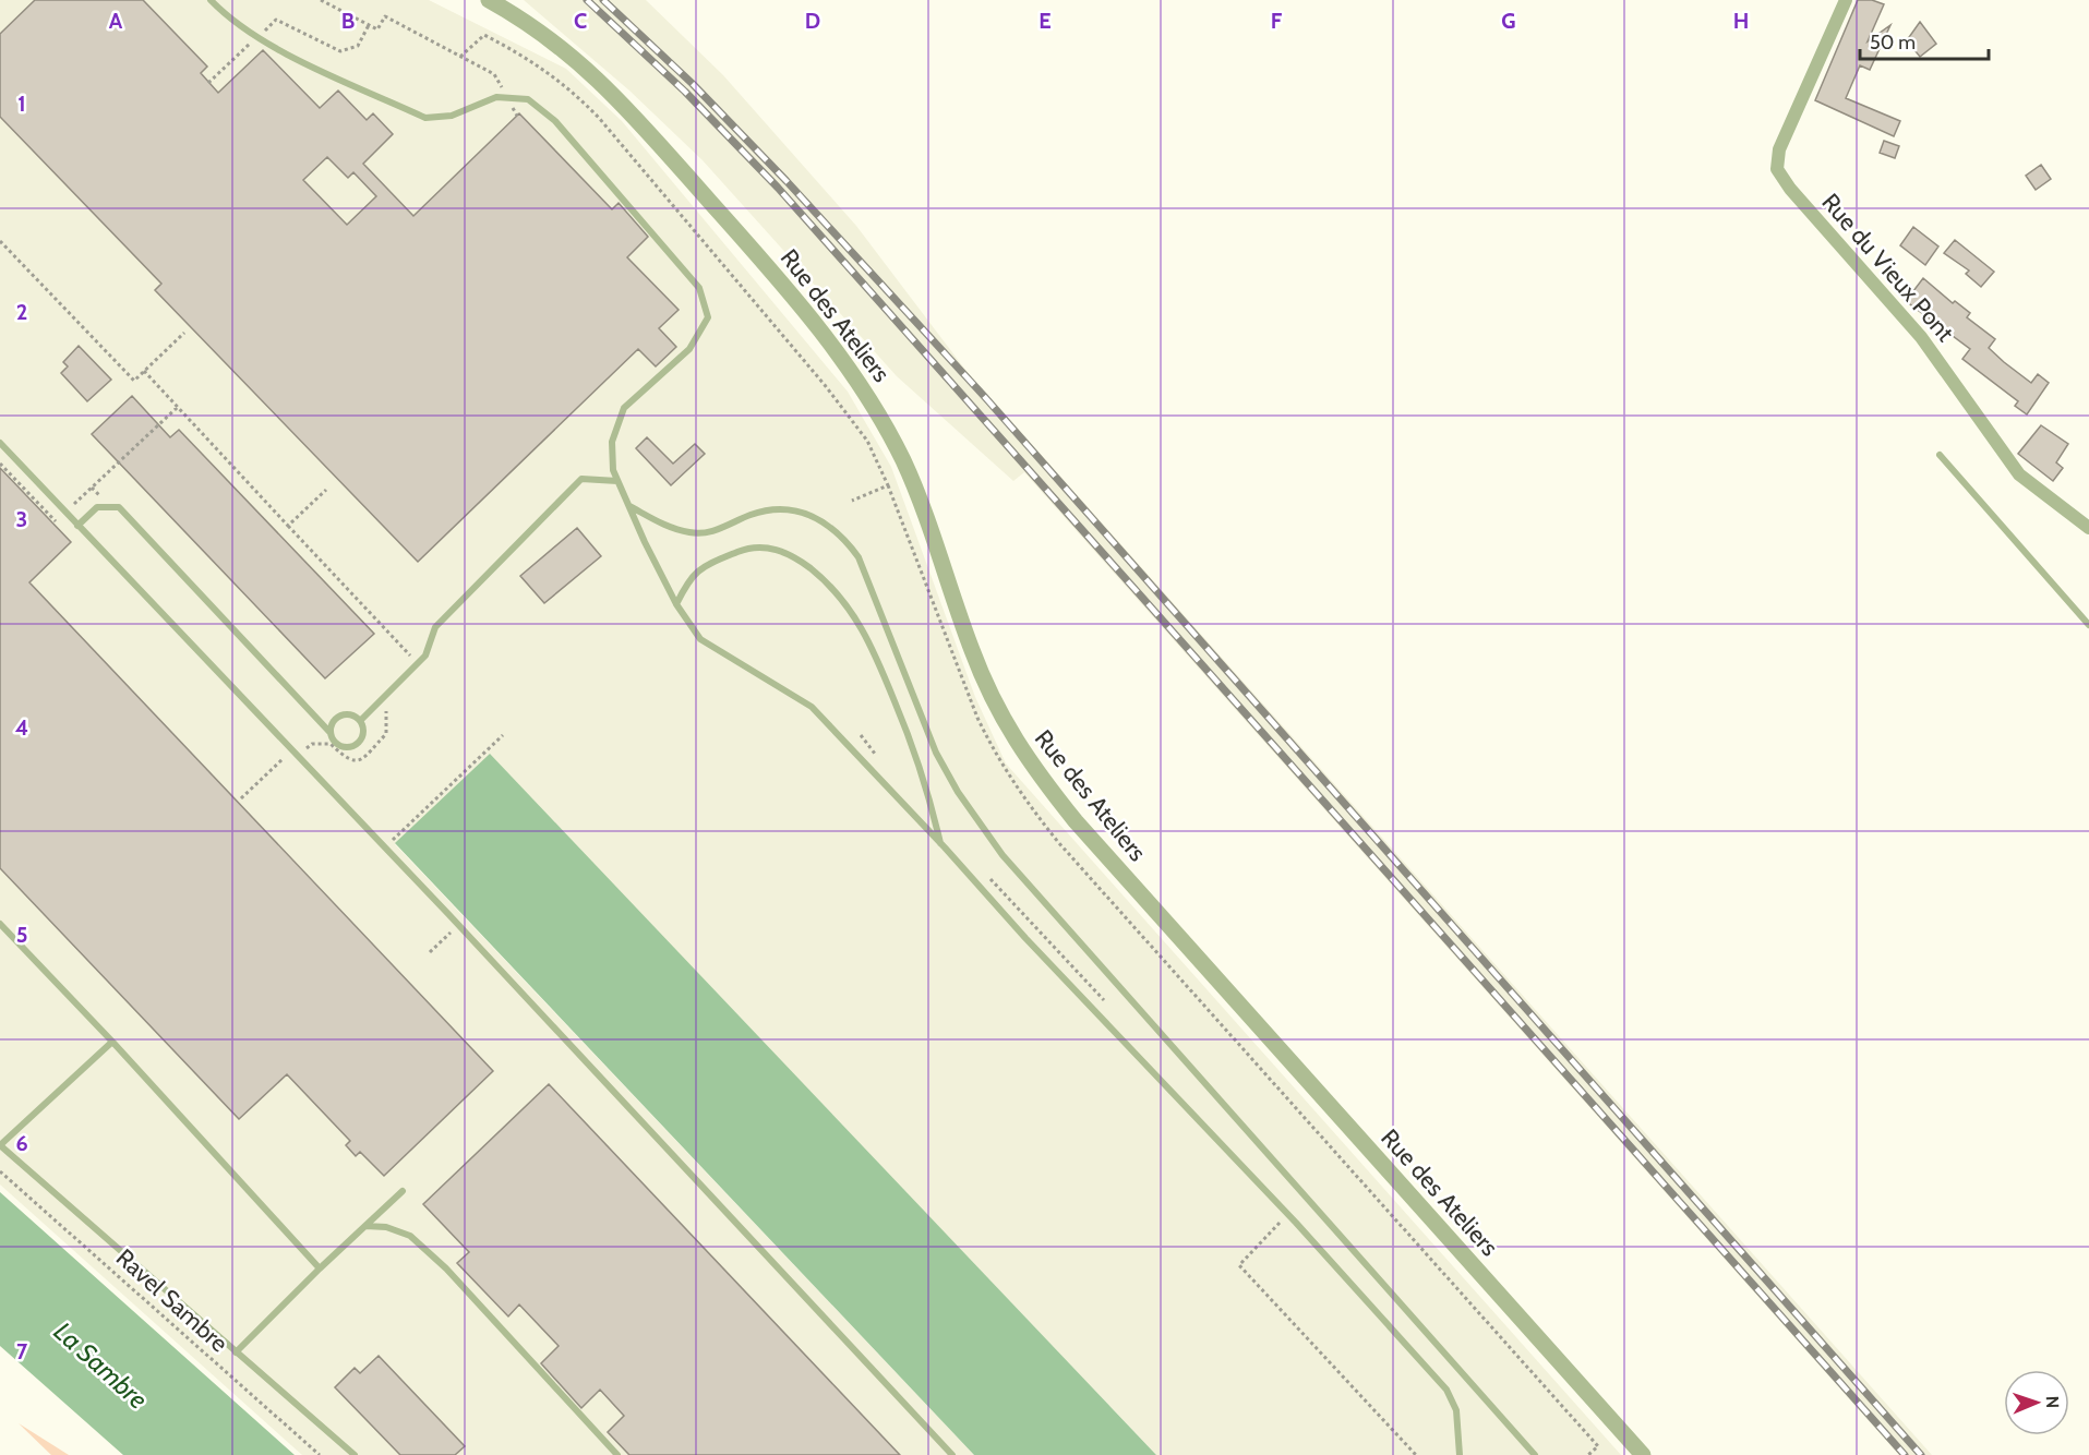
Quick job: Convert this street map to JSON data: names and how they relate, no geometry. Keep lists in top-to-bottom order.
{
  "streets": {
    "street": ["Rue du Vieux Pont", "Rue des Ateliers"],
    "path": ["Ravel Sambre"]
  },
  "water": ["La Sambre"],
  "scale_bar": "50 m",
  "north": "right",
  "grid": {
    "columns": [
      "A",
      "B",
      "C",
      "D",
      "E",
      "F",
      "G",
      "H"
    ],
    "rows": [
      "1",
      "2",
      "3",
      "4",
      "5",
      "6",
      "7"
    ]
  }
}
